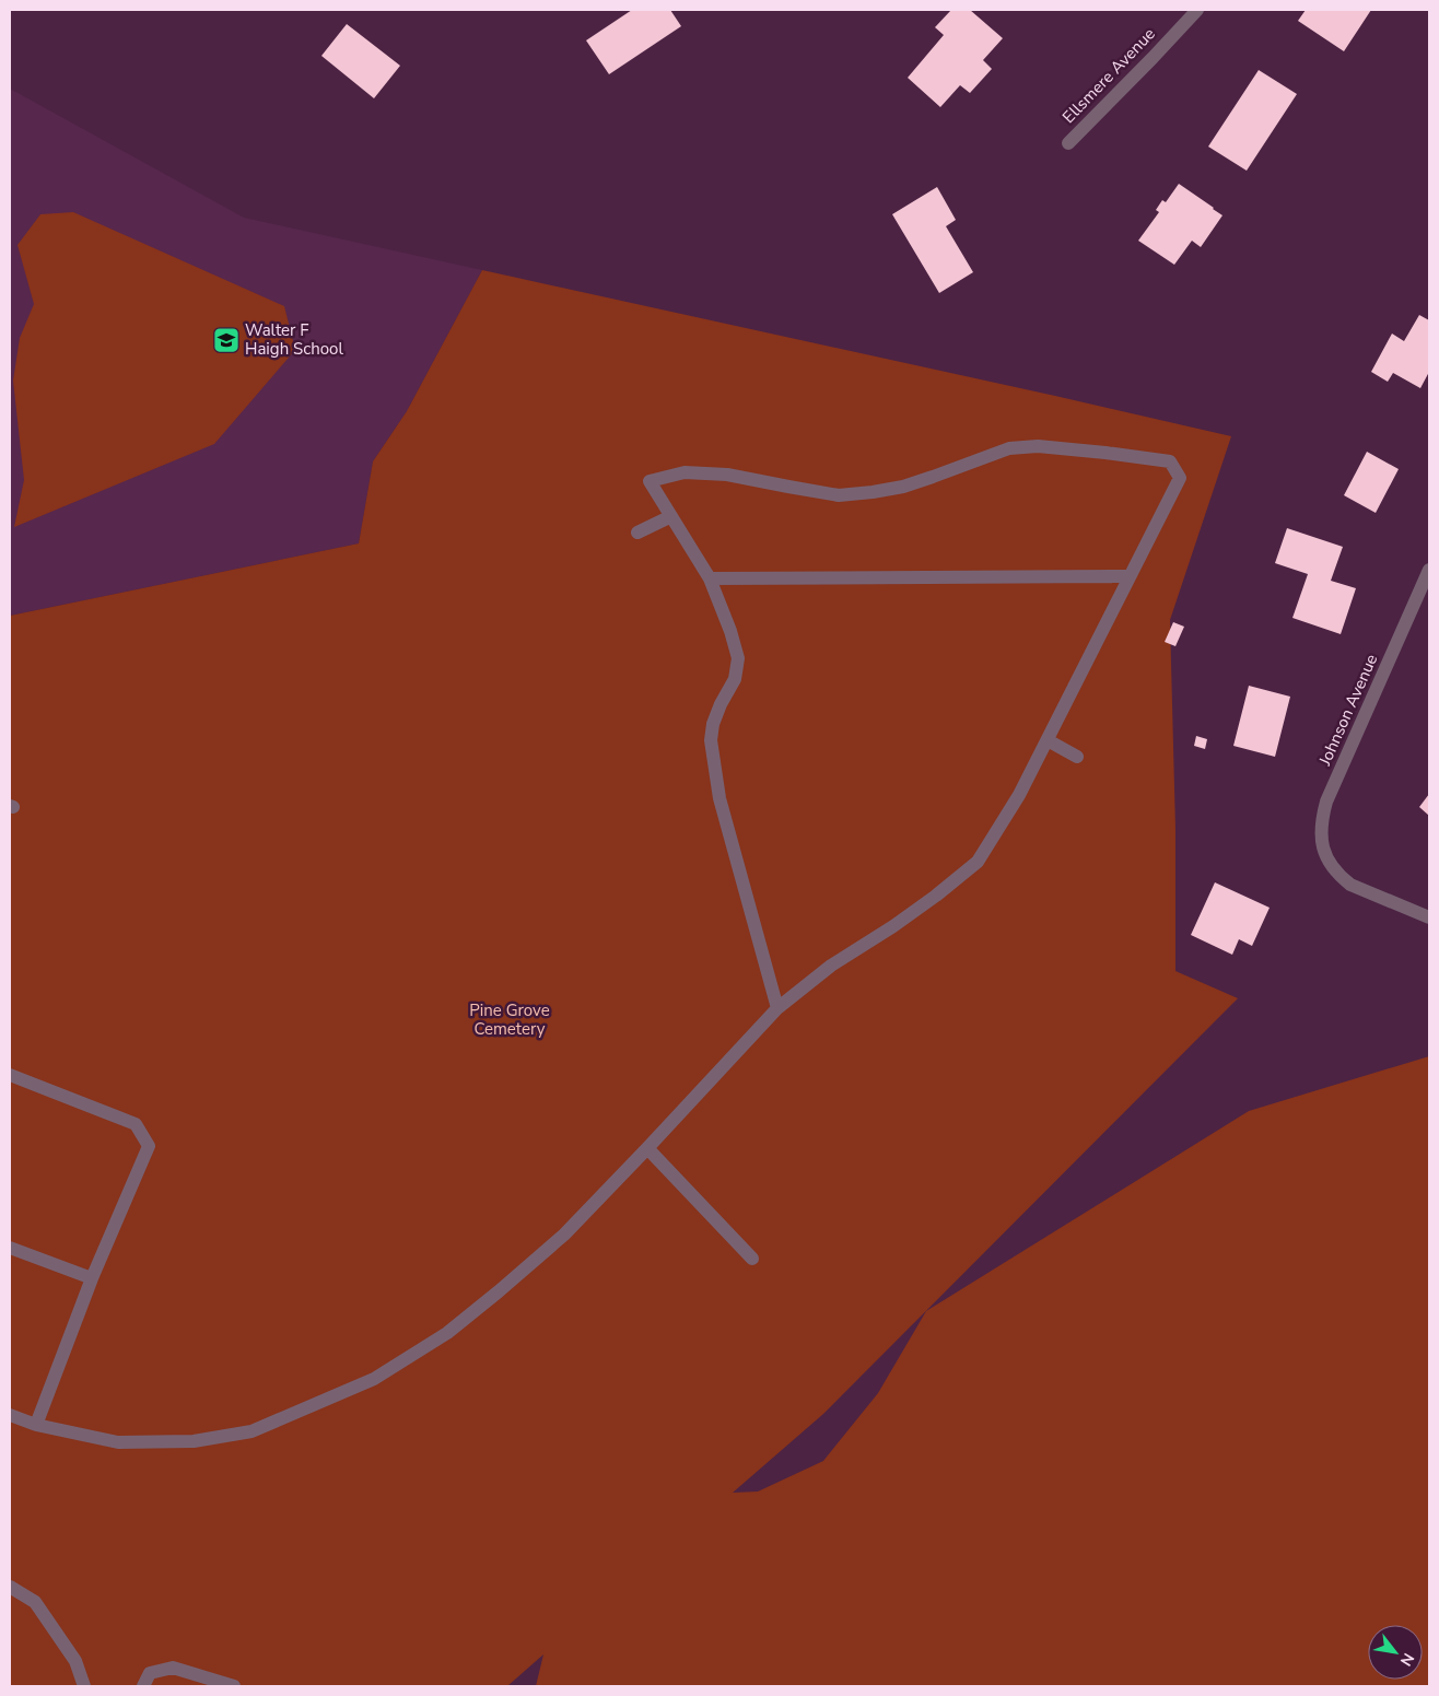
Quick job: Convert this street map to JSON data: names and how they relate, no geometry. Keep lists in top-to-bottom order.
{
  "streets": {
    "street": ["Ellsmere Avenue", "Johnson Avenue"]
  },
  "parks": ["Pine Grove Cemetery"],
  "places": {
    "school or university": ["Walter F Haigh School"]
  },
  "north": "bottom right"
}
